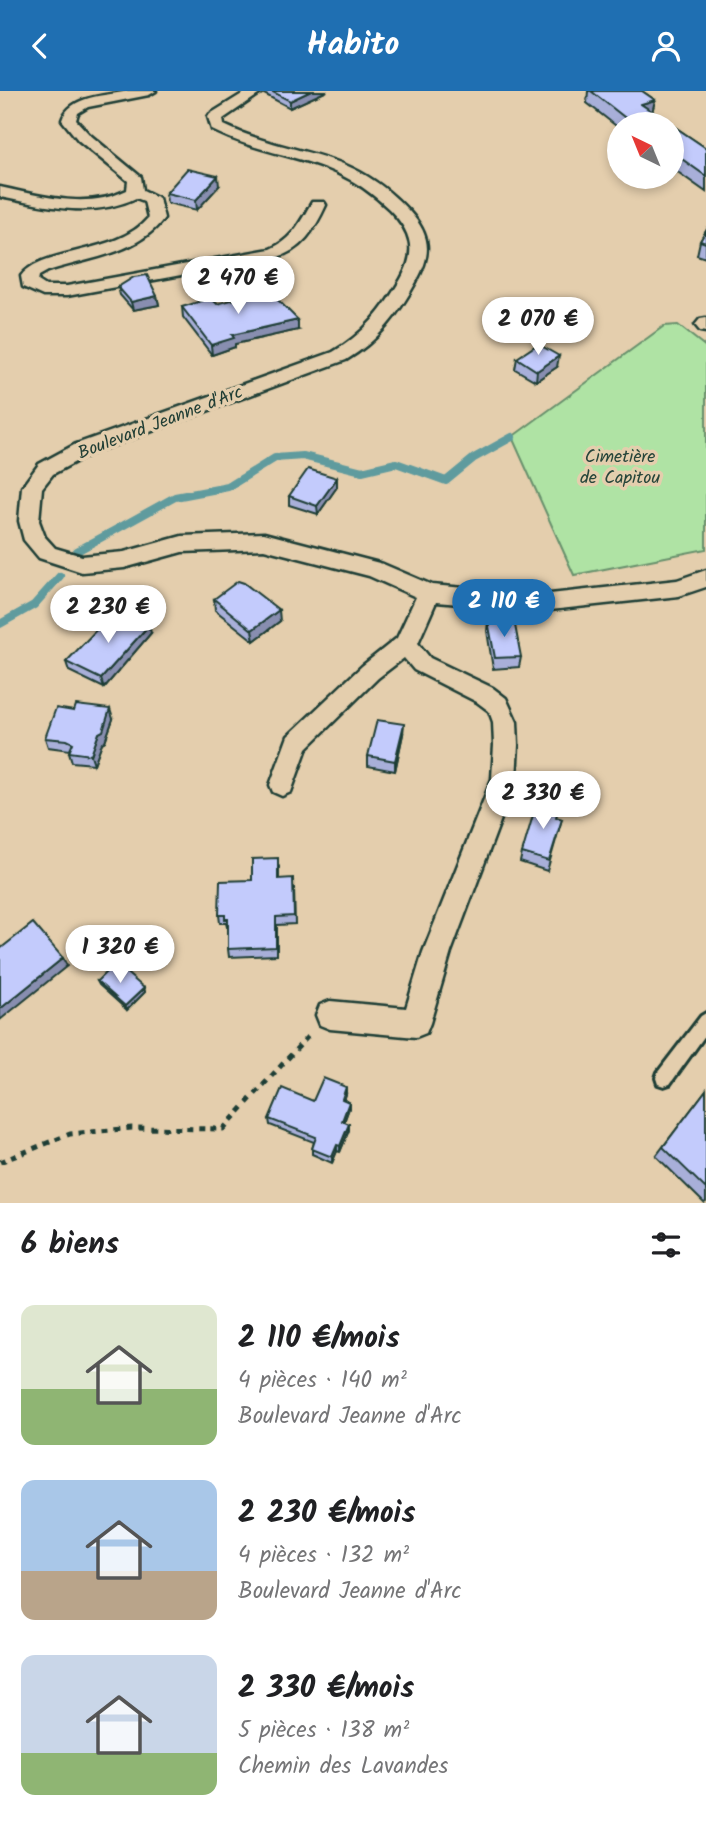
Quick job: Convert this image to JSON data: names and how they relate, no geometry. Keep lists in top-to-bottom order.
{
  "streets": {
    "street": ["Boulevard Jeanne d'Arc"]
  },
  "parks": ["Cimetière de Capitou"],
  "north": "top left",
  "page": {
    "header": "Habito",
    "price": [
      "2 470 €",
      "2 070 €",
      "2 110 €",
      "2 230 €",
      "2 330 €",
      "1 320 €"
    ],
    "heading": "6 biens",
    "list": [
      {
        "name": "2 110 €/mois",
        "note": "4 pièces · 140 m² · Boulevard Jeanne d'Arc"
      },
      {
        "name": "2 230 €/mois",
        "note": "4 pièces · 132 m² · Boulevard Jeanne d'Arc"
      },
      {
        "name": "2 330 €/mois",
        "note": "5 pièces · 138 m² · Chemin des Lavandes"
      }
    ]
  }
}
